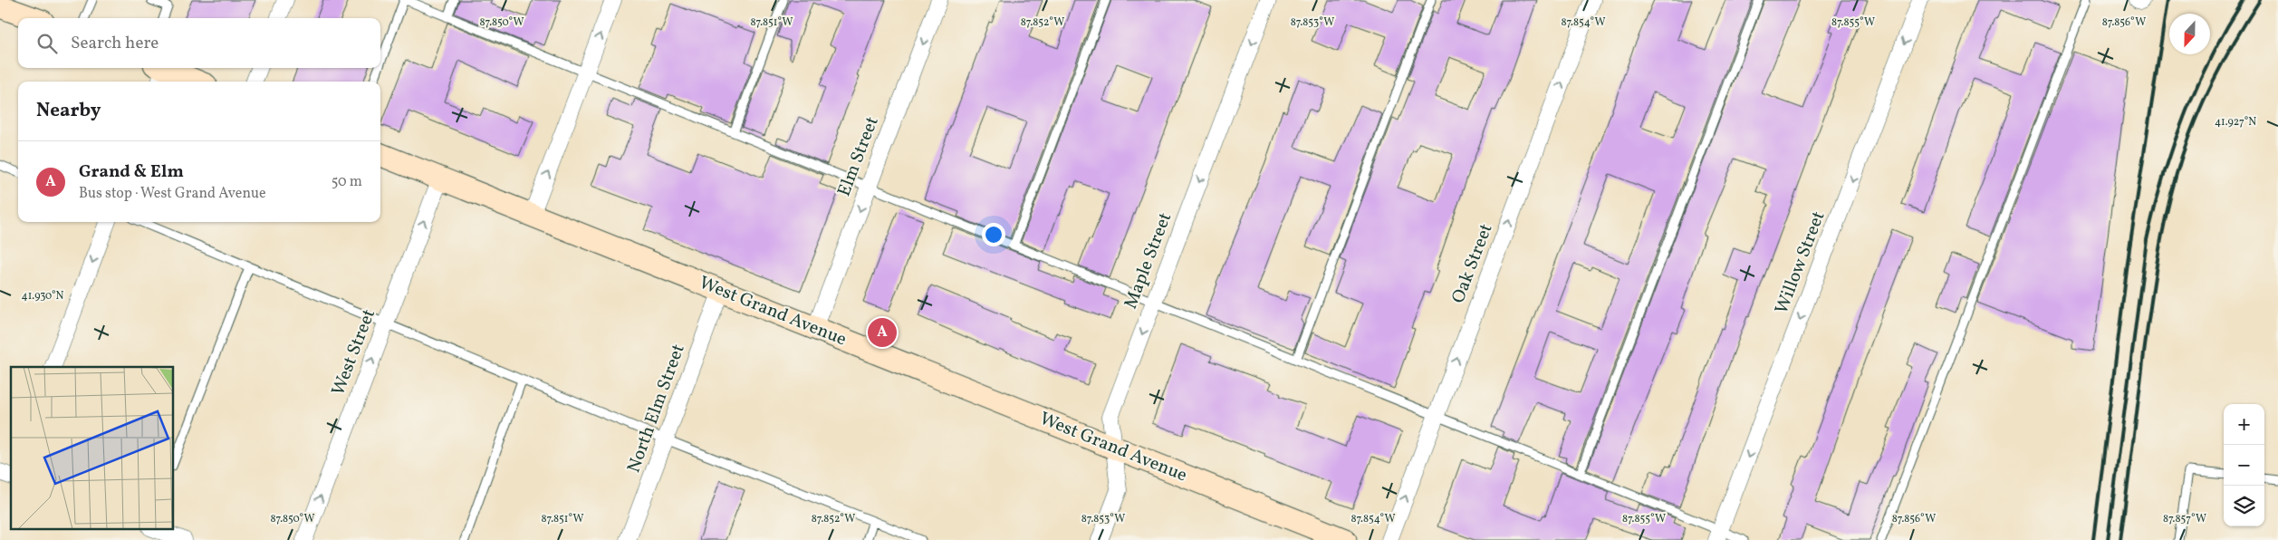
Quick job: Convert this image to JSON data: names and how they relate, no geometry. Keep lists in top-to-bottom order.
{
  "streets": {
    "main road": ["West Grand Avenue"],
    "street": [
      "Elm Street",
      "Maple Street",
      "Willow Street",
      "Oak Street",
      "West Street",
      "North Elm Street"
    ]
  },
  "crossings": [
    ["Elm Street", "West Grand Avenue"],
    ["Maple Street", "West Grand Avenue"],
    ["West Grand Avenue", "West Street"],
    ["West Grand Avenue", "North Elm Street"]
  ],
  "one_way": [
    "Elm Street",
    "Maple Street",
    "Willow Street",
    "Oak Street",
    "West Street"
  ],
  "north": "bottom",
  "page": {
    "search": "Search here",
    "heading": "Nearby",
    "list": [
      {
        "mark": "A",
        "name": "Grand & Elm",
        "note": "Bus stop · West Grand Avenue",
        "value": "50 m"
      }
    ],
    "pins": "A",
    "map_buttons": ["+", "−"]
  },
  "coordinates": [
    "87.855°W",
    "87.850°W",
    "87.851°W",
    "87.852°W",
    "87.853°W",
    "87.854°W",
    "87.856°W",
    "41.927°N",
    "41.930°N",
    "87.857°W"
  ]
}
